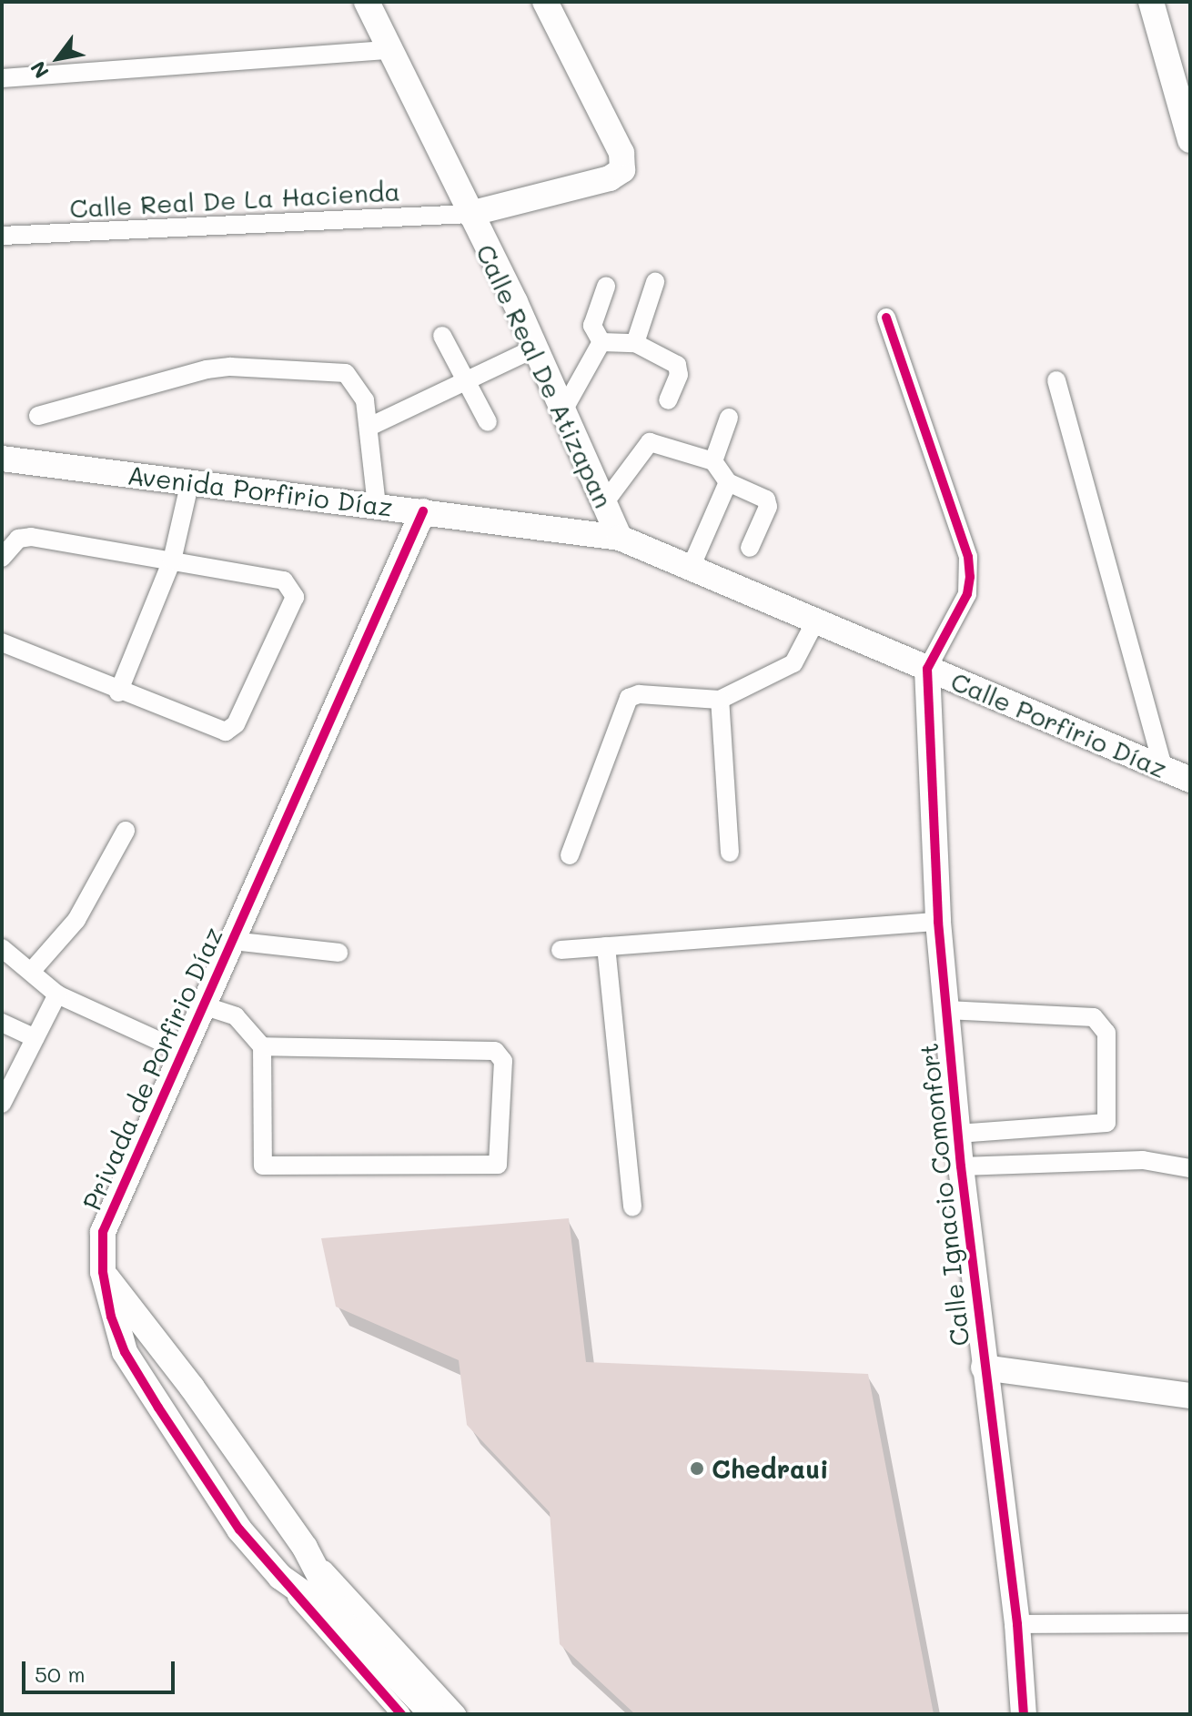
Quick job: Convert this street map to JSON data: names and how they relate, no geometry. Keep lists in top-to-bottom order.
{
  "streets": {
    "street": [
      "Calle Real De La Hacienda",
      "Calle Real De Atizapan",
      "Avenida Porfirio Díaz",
      "Calle Porfirio Díaz",
      "Privada de Porfirio Díaz",
      "Calle Ignacio Comonfort"
    ]
  },
  "crossings": [
    ["Calle Real De La Hacienda", "Calle Real De Atizapan"],
    ["Calle Real De Atizapan", "Avenida Porfirio Díaz"],
    ["Avenida Porfirio Díaz", "Calle Porfirio Díaz"],
    ["Avenida Porfirio Díaz", "Privada de Porfirio Díaz"],
    ["Avenida Porfirio Díaz", "Calle Ignacio Comonfort"],
    ["Calle Porfirio Díaz", "Calle Ignacio Comonfort"]
  ],
  "places": ["Chedraui"],
  "scale_bar": "50 m",
  "north": "bottom left"
}
